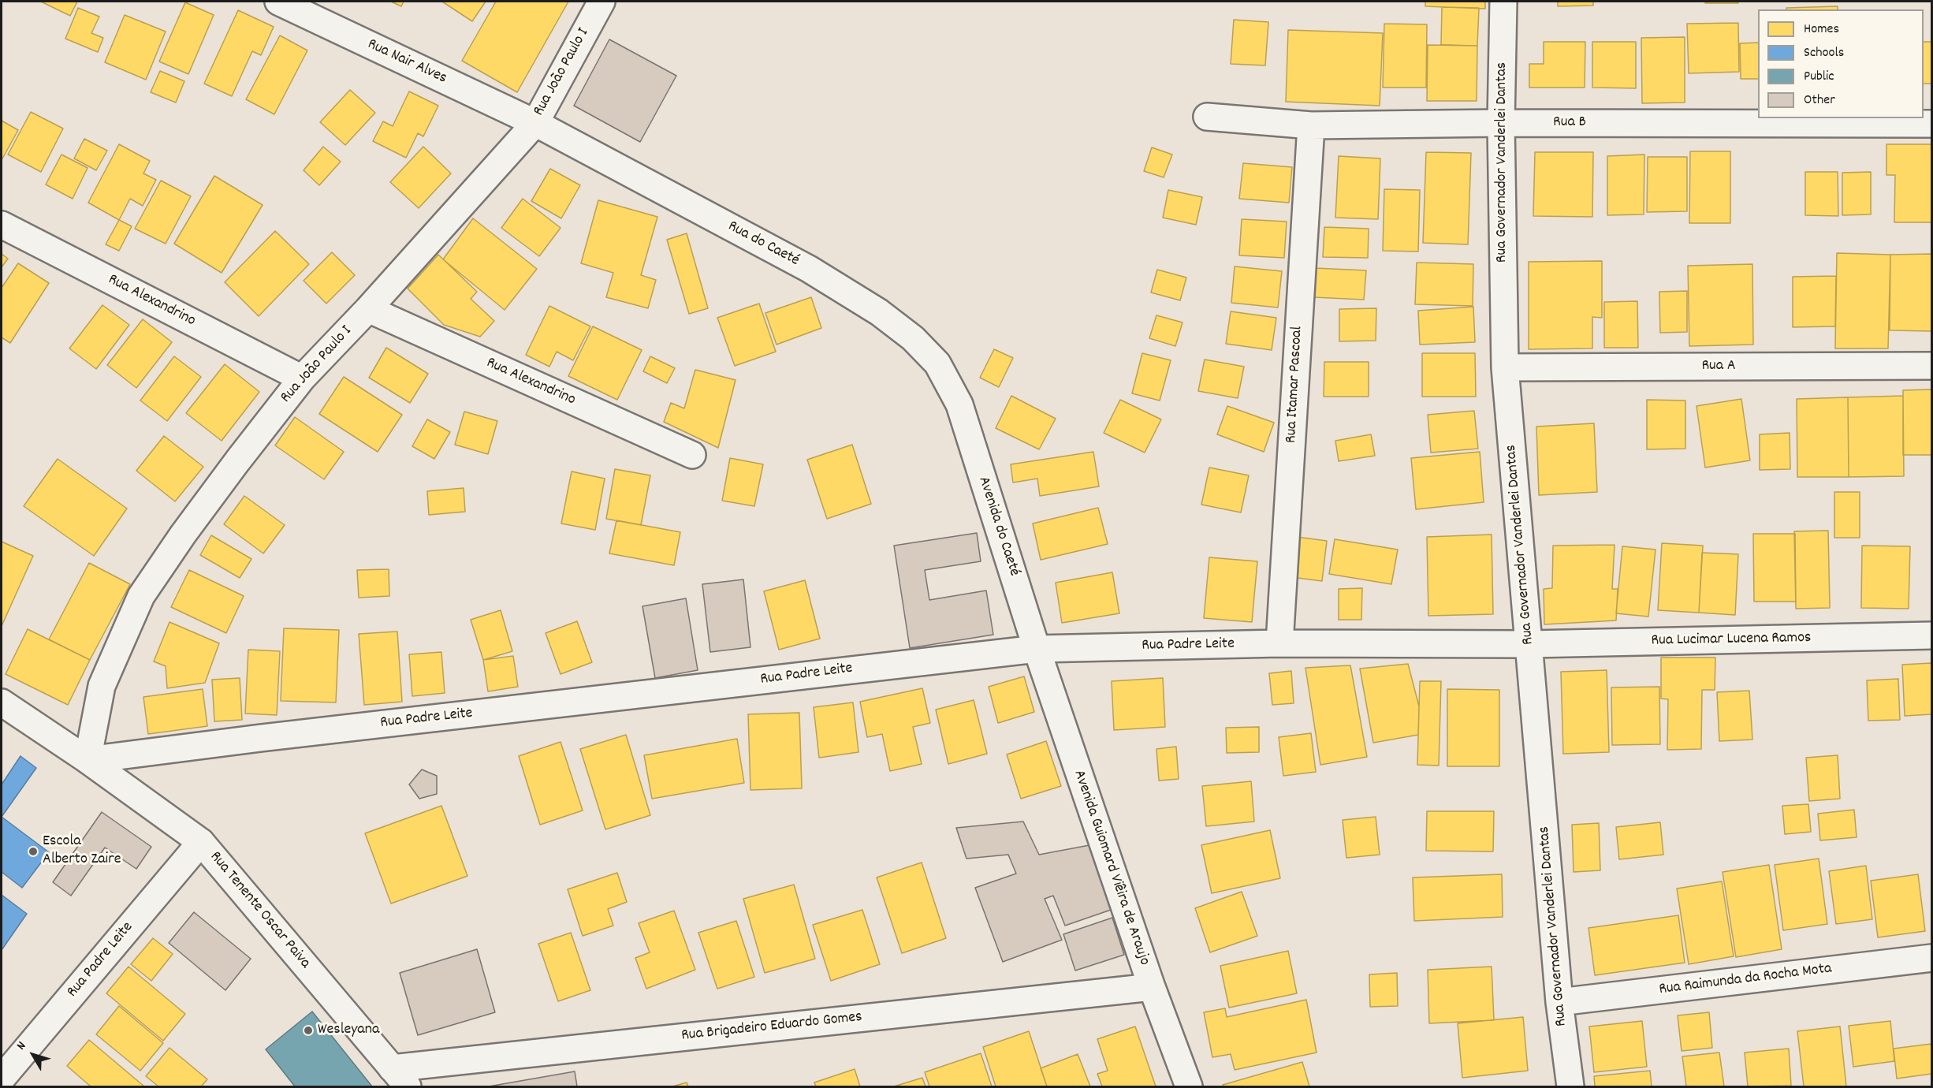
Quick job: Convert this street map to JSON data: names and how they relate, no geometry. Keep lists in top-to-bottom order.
{
  "streets": {
    "street": [
      "Rua Nair Alves",
      "Rua João Paulo I",
      "Rua B",
      "Rua Governador Vanderlei Dantas",
      "Rua do Caeté",
      "Rua Alexandrino",
      "Rua A",
      "Rua Itamar Pascoal",
      "Avenida do Caeté",
      "Rua Lucimar Lucena Ramos",
      "Rua Padre Leite",
      "Avenida Guiomard Viêira de Araujo",
      "Rua Tenente Oscar Paiva",
      "Rua Raimunda da Rocha Mota",
      "Rua Brigadeiro Eduardo Gomes"
    ]
  },
  "crossings": [
    ["Rua Nair Alves", "Rua João Paulo I"],
    ["Rua Nair Alves", "Rua do Caeté"],
    ["Rua João Paulo I", "Rua do Caeté"],
    ["Rua João Paulo I", "Rua Alexandrino"],
    ["Rua João Paulo I", "Rua Padre Leite"],
    ["Rua João Paulo I", "Rua Tenente Oscar Paiva"],
    ["Rua B", "Rua Governador Vanderlei Dantas"],
    ["Rua B", "Rua Itamar Pascoal"],
    ["Rua Governador Vanderlei Dantas", "Rua A"],
    ["Rua Governador Vanderlei Dantas", "Rua Lucimar Lucena Ramos"],
    ["Rua Governador Vanderlei Dantas", "Rua Padre Leite"],
    ["Rua Governador Vanderlei Dantas", "Rua Raimunda da Rocha Mota"],
    ["Rua do Caeté", "Avenida do Caeté"],
    ["Rua Itamar Pascoal", "Rua Padre Leite"],
    ["Avenida do Caeté", "Rua Padre Leite"],
    ["Avenida do Caeté", "Avenida Guiomard Viêira de Araujo"],
    ["Rua Lucimar Lucena Ramos", "Rua Padre Leite"],
    ["Rua Padre Leite", "Avenida Guiomard Viêira de Araujo"],
    ["Rua Padre Leite", "Rua Tenente Oscar Paiva"],
    ["Avenida Guiomard Viêira de Araujo", "Rua Brigadeiro Eduardo Gomes"],
    ["Rua Tenente Oscar Paiva", "Rua Brigadeiro Eduardo Gomes"]
  ],
  "places": ["Escola Alberto Zaire", "Wesleyana"],
  "legend": [
    "Homes",
    "Schools",
    "Public",
    "Other"
  ],
  "north": "top left"
}
